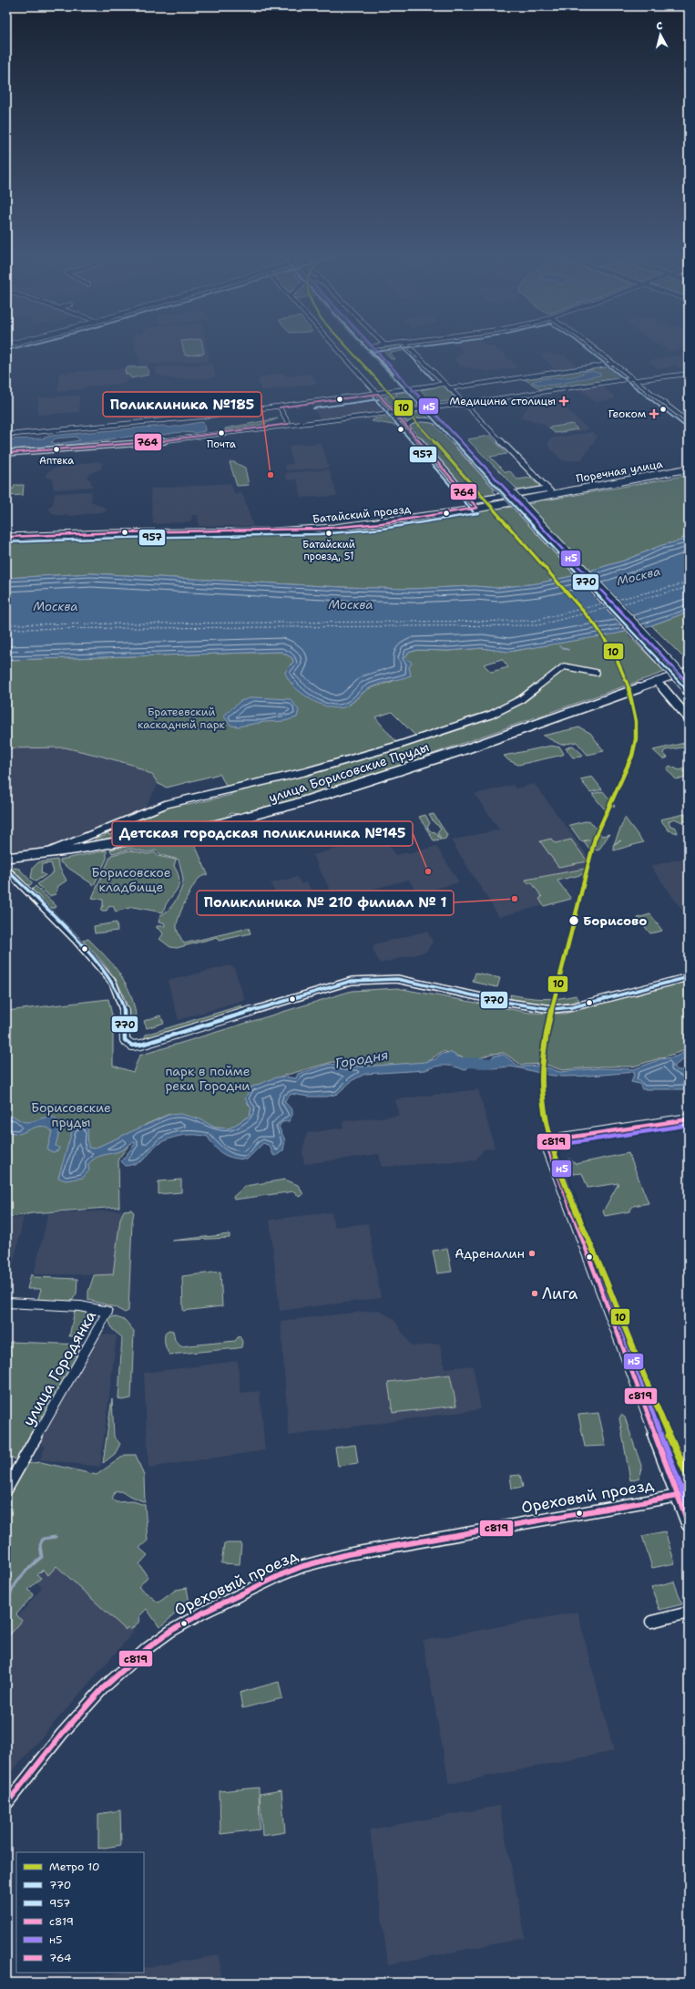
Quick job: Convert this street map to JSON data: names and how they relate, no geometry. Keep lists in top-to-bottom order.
{
  "streets": {
    "main road": ["Поречная улица", "Батайский проезд", "улица Борисовские Пруды"],
    "street": ["улица Городянка", "Ореховый проезд"]
  },
  "crossings": [
    ["Поречная улица", "Батайский проезд"]
  ],
  "water": ["Москва", "Городня"],
  "parks": [
    "Братеевский каскадный парк",
    "Борисовское кладбище",
    "парк в пойме реки Городни",
    "Борисовские пруды"
  ],
  "places": {
    "health": ["Медицина столицы", "Геоком"],
    "other": [
      "Почта",
      "Аптека",
      "Поликлиника №185",
      "Батайский проезд, 51",
      "Детская городская поликлиника №145",
      "Поликлиника № 210 филиал № 1",
      "Борисово",
      "Адреналин",
      "Лига"
    ]
  },
  "lines": [
    "metro line 10",
    "transit line 770",
    "transit line 957",
    "transit line н5",
    "transit line 764",
    "transit line с819"
  ],
  "legend": [
    "Метро 10",
    "770",
    "957",
    "с819",
    "н5",
    "764"
  ],
  "north": "top"
}
